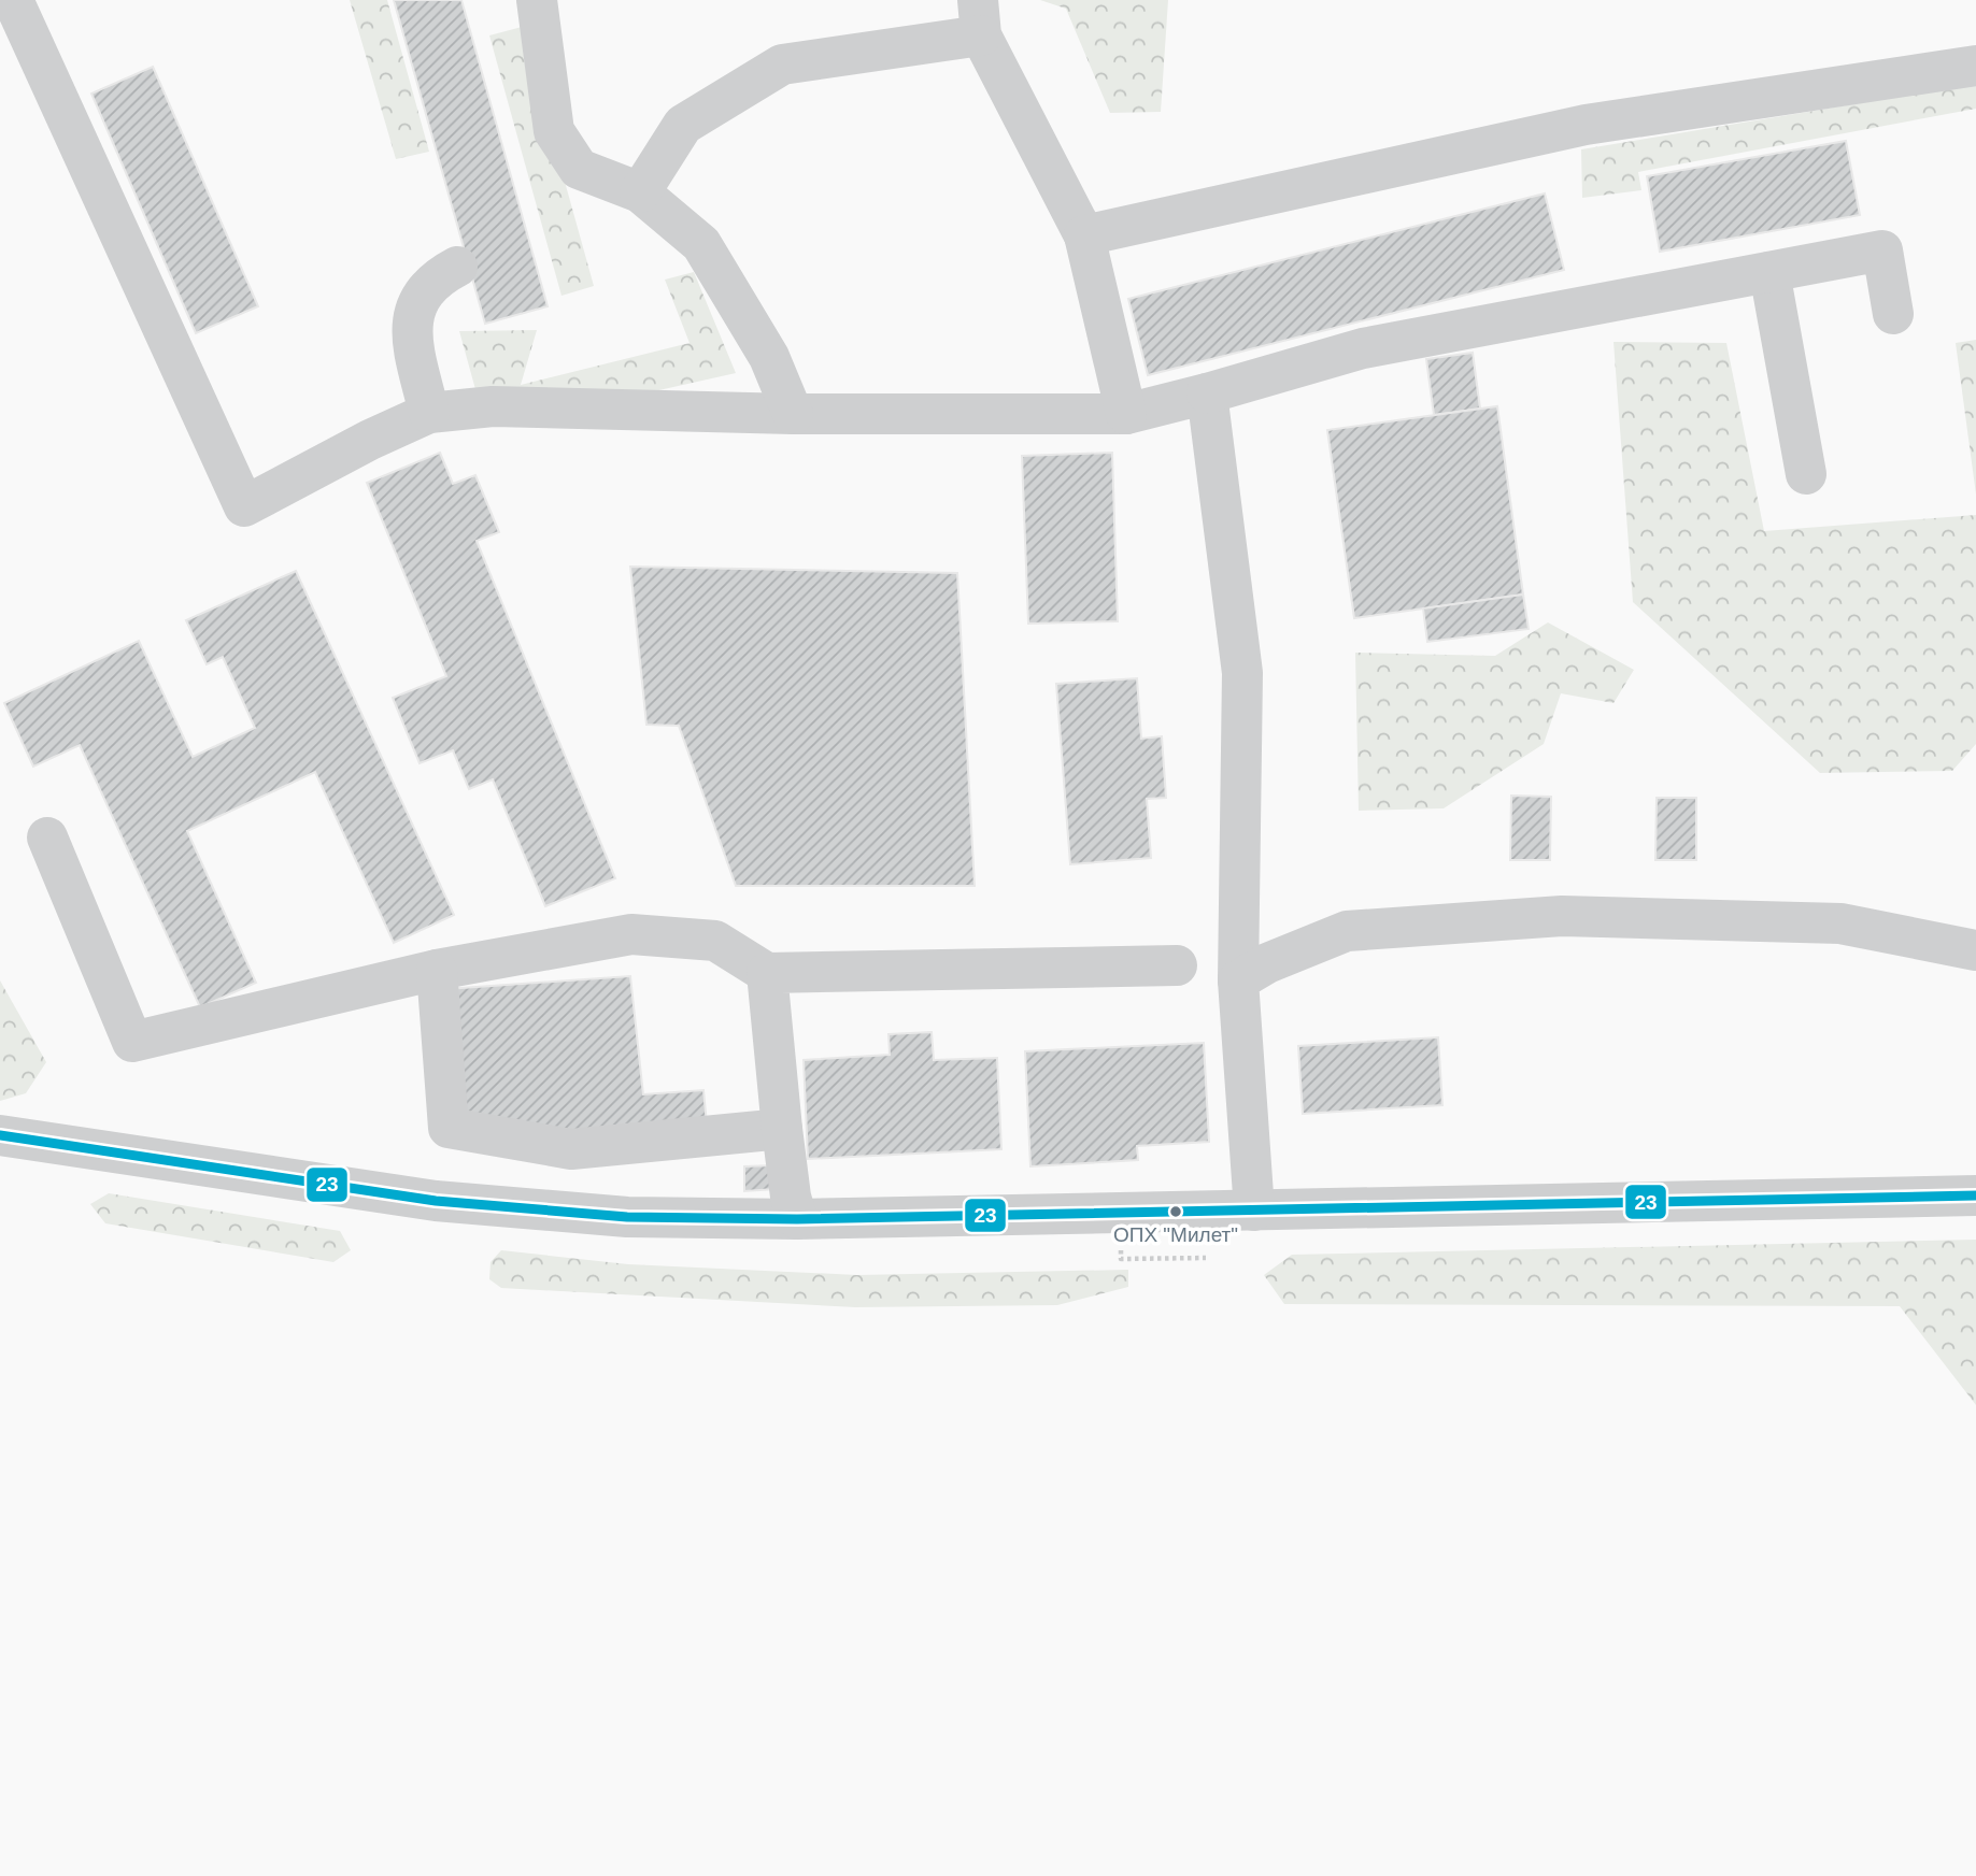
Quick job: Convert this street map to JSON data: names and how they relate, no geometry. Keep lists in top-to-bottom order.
{
  "places": ["ОПХ \"Милет\""],
  "lines": ["transit line 23"]
}
